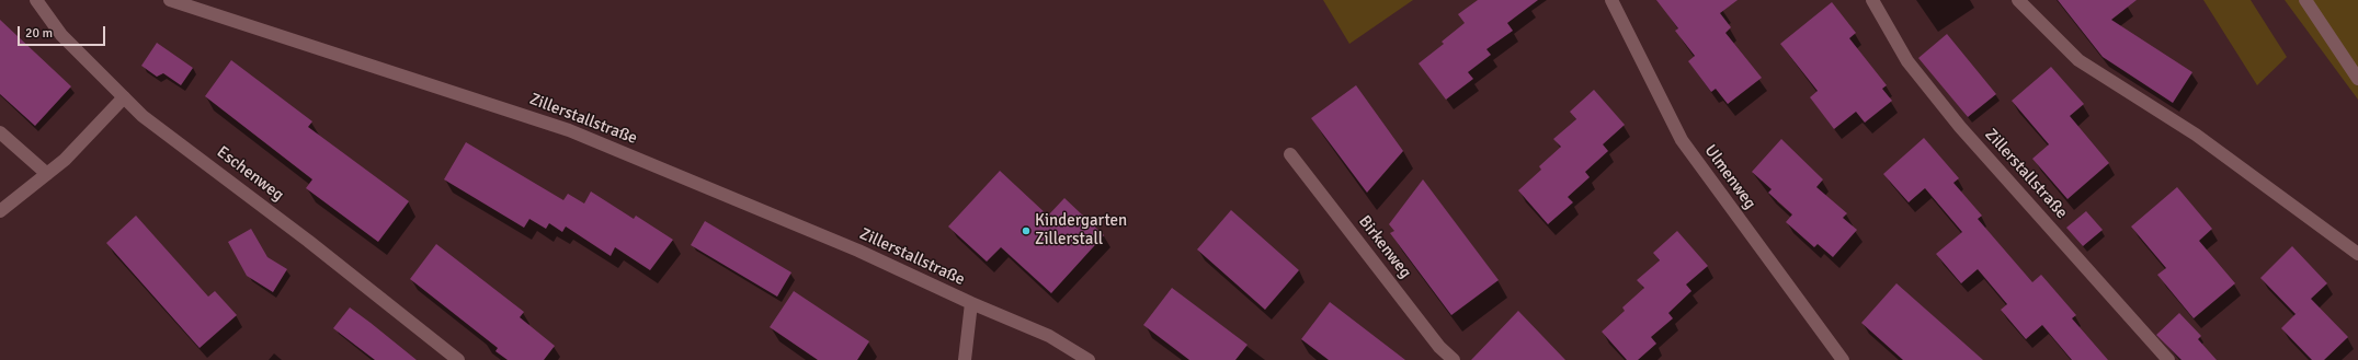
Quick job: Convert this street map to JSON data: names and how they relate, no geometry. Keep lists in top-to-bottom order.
{
  "streets": {
    "street": [
      "Zillerstallstraße",
      "Eschenweg",
      "Ulmenweg",
      "Birkenweg"
    ]
  },
  "places": ["Kindergarten Zillerstall"],
  "scale_bar": "20 m"
}
